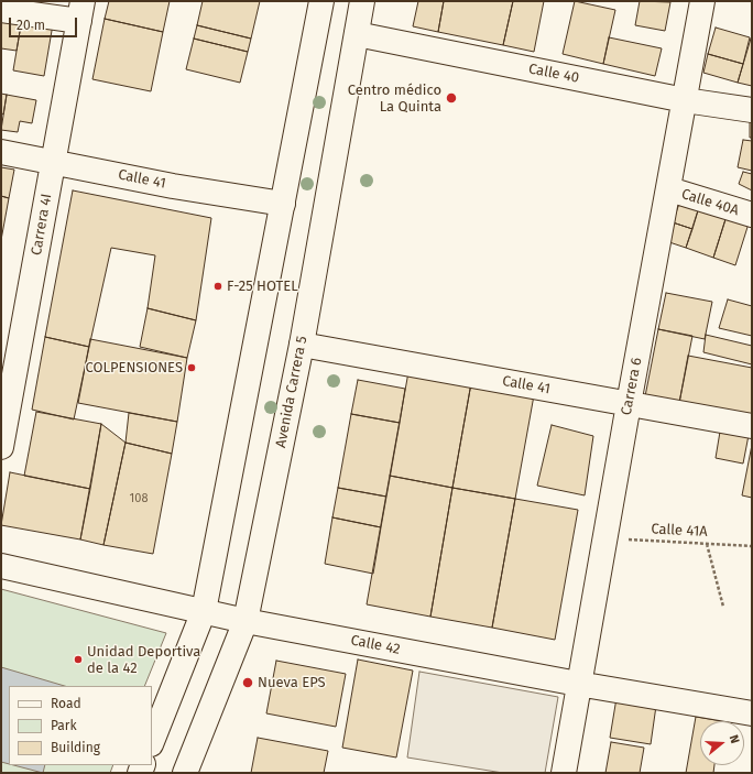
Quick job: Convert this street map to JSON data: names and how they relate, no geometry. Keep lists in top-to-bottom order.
{
  "streets": {
    "street": [
      "Calle 40",
      "Calle 41",
      "Calle 40A",
      "Carrera 4I",
      "Carrera 6",
      "Avenida Carrera 5",
      "Calle 42"
    ],
    "path": ["Calle 41A"]
  },
  "crossings": [
    ["Calle 40", "Carrera 6"],
    ["Calle 40", "Avenida Carrera 5"],
    ["Calle 41", "Carrera 4I"],
    ["Calle 41", "Carrera 6"],
    ["Calle 41", "Avenida Carrera 5"],
    ["Calle 40A", "Carrera 6"],
    ["Carrera 6", "Calle 41A"],
    ["Carrera 6", "Calle 42"],
    ["Avenida Carrera 5", "Calle 42"]
  ],
  "places": [
    "Centro médico La Quinta",
    "F-25 HOTEL",
    "COLPENSIONES",
    "Unidad Deportiva de la 42",
    "Nueva EPS"
  ],
  "house_numbers": ["108"],
  "legend": ["Road", "Park", "Building"],
  "scale_bar": "20 m",
  "north": "right"
}
